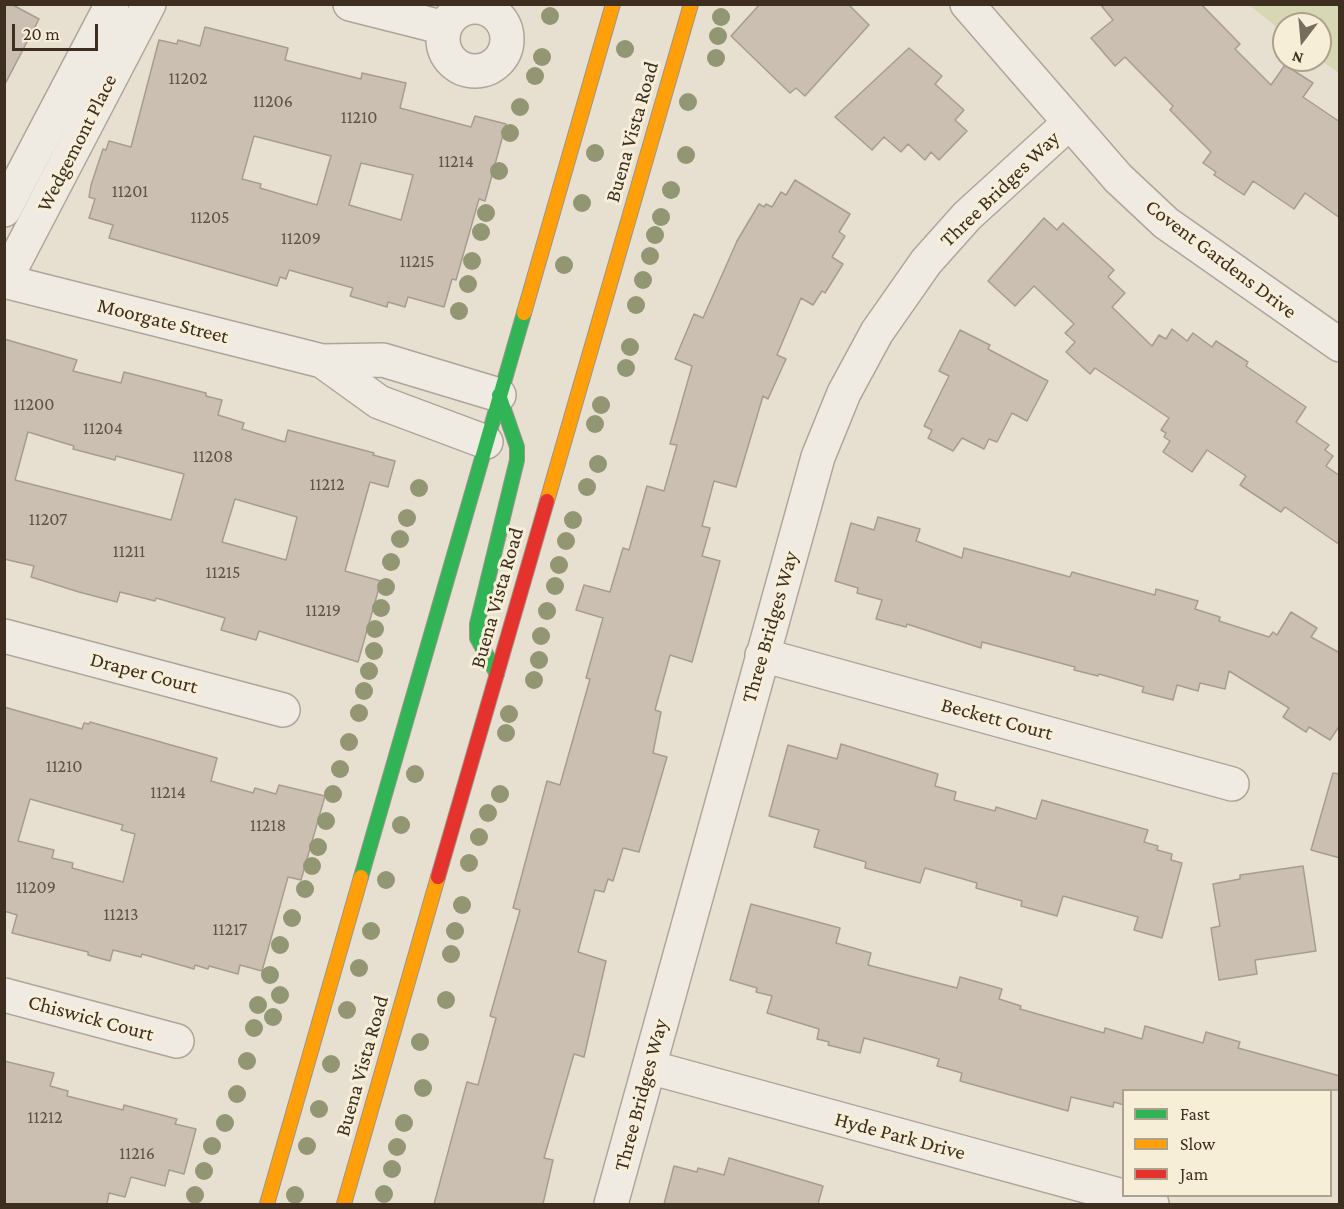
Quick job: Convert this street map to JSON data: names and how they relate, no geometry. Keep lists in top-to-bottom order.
{
  "streets": {
    "main road": ["Buena Vista Road"],
    "street": [
      "Wedgemont Place",
      "Three Bridges Way",
      "Covent Gardens Drive",
      "Moorgate Street",
      "Draper Court",
      "Beckett Court",
      "Chiswick Court",
      "Hyde Park Drive"
    ]
  },
  "crossings": [
    ["Wedgemont Place", "Moorgate Street"],
    ["Three Bridges Way", "Covent Gardens Drive"],
    ["Three Bridges Way", "Beckett Court"],
    ["Three Bridges Way", "Hyde Park Drive"]
  ],
  "house_numbers": [
    "11202",
    "11206",
    "11210",
    "11214",
    "11201",
    "11205",
    "11209",
    "11215",
    "11200",
    "11204",
    "11208",
    "11212",
    "11207",
    "11211",
    "11215",
    "11219",
    "11210",
    "11214",
    "11218",
    "11209",
    "11213",
    "11217",
    "11212",
    "11216"
  ],
  "legend": ["Fast", "Slow", "Jam"],
  "scale_bar": "20 m",
  "north": "bottom"
}
